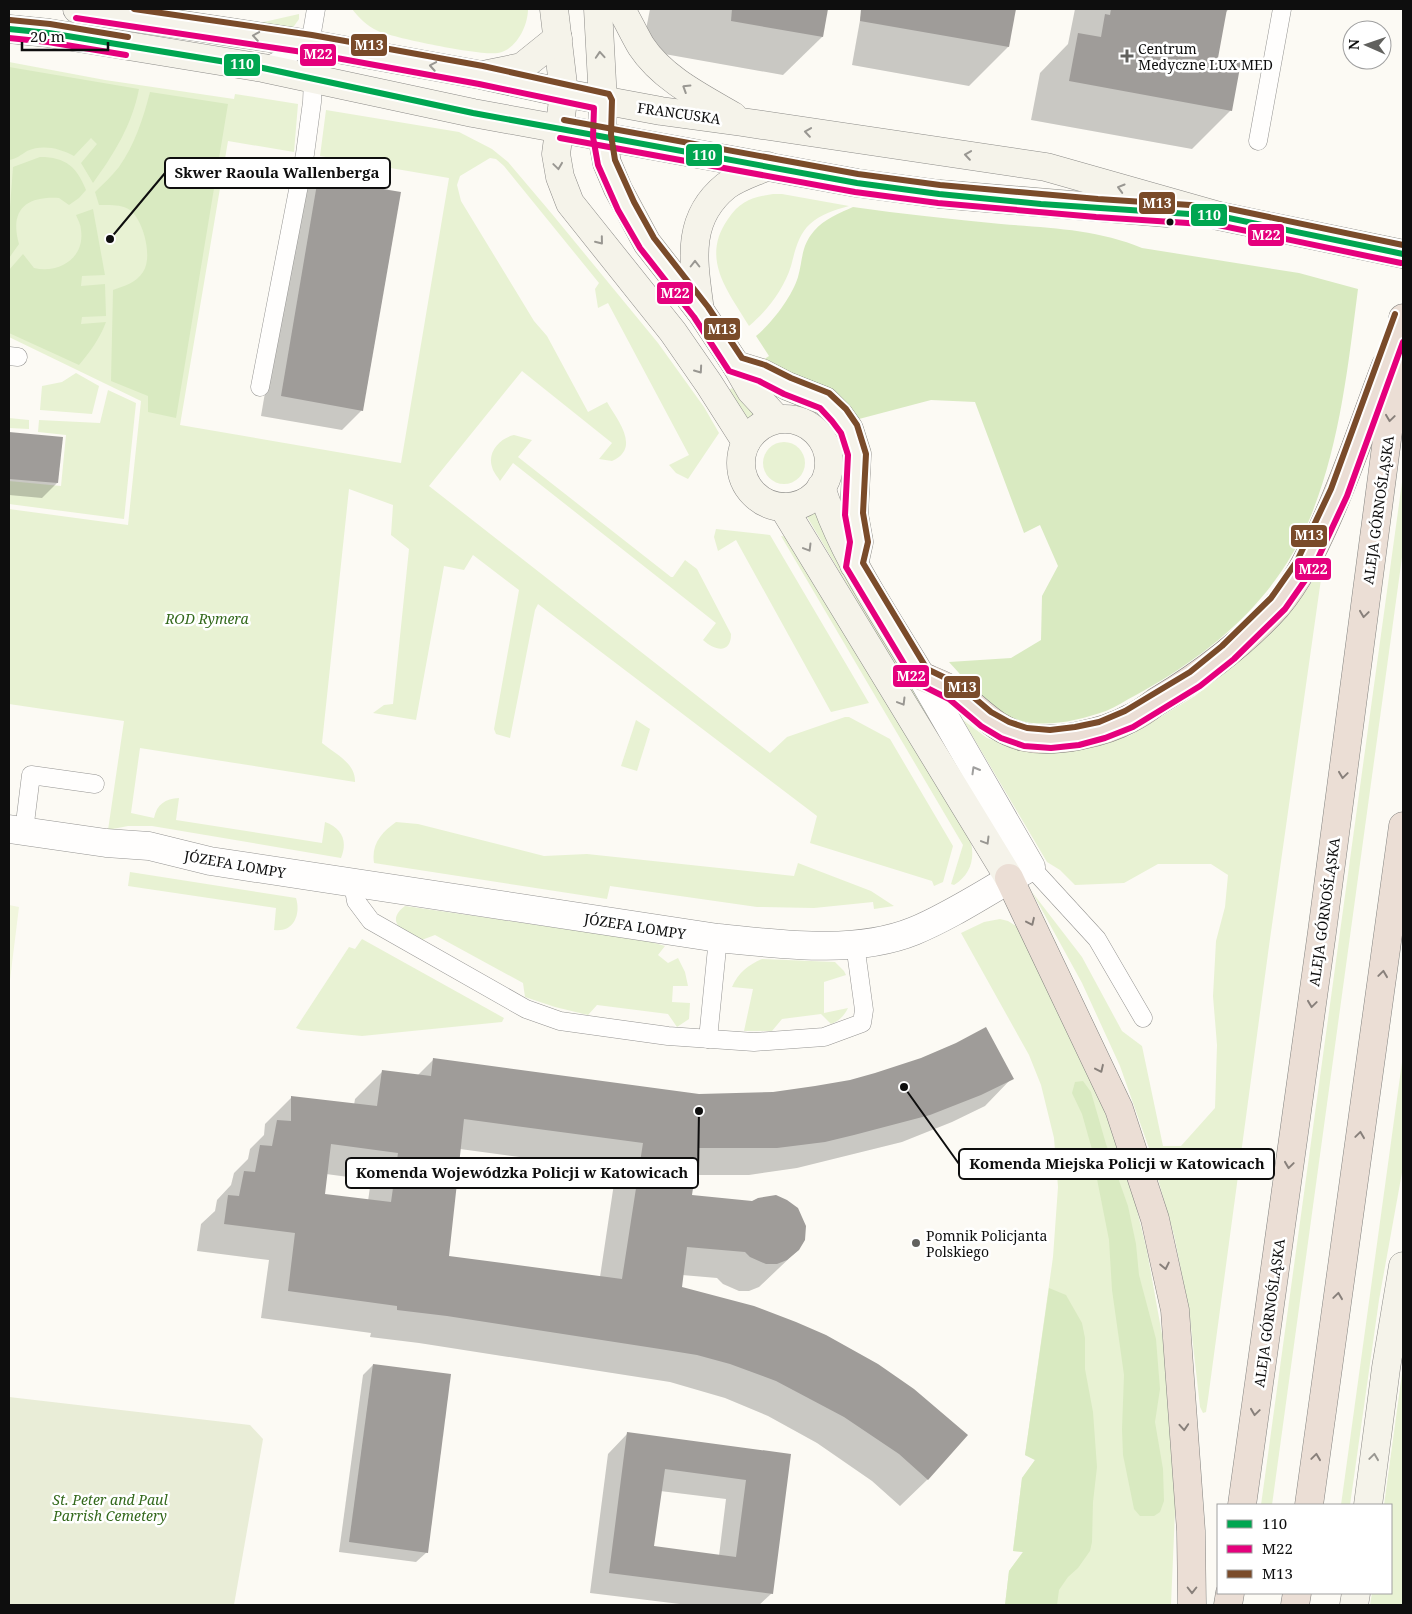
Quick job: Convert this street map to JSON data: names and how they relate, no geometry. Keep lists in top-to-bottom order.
{
  "streets": {
    "highway": ["ALEJA GÓRNOŚLĄSKA"],
    "street": ["FRANCUSKA", "JÓZEFA LOMPY"]
  },
  "parks": ["ROD Rymera", "St. Peter and Paul Parrish Cemetery"],
  "places": {
    "health": ["Centrum Medyczne LUX MED"],
    "other": [
      "Skwer Raoula Wallenberga",
      "Komenda Miejska Policji w Katowicach",
      "Komenda Wojewódzka Policji w Katowicach",
      "Pomnik Policjanta Polskiego"
    ]
  },
  "lines": ["transit line M13", "transit line M22", "transit line 110"],
  "legend": ["110", "M22", "M13"],
  "scale_bar": "20 m",
  "north": "left"
}
